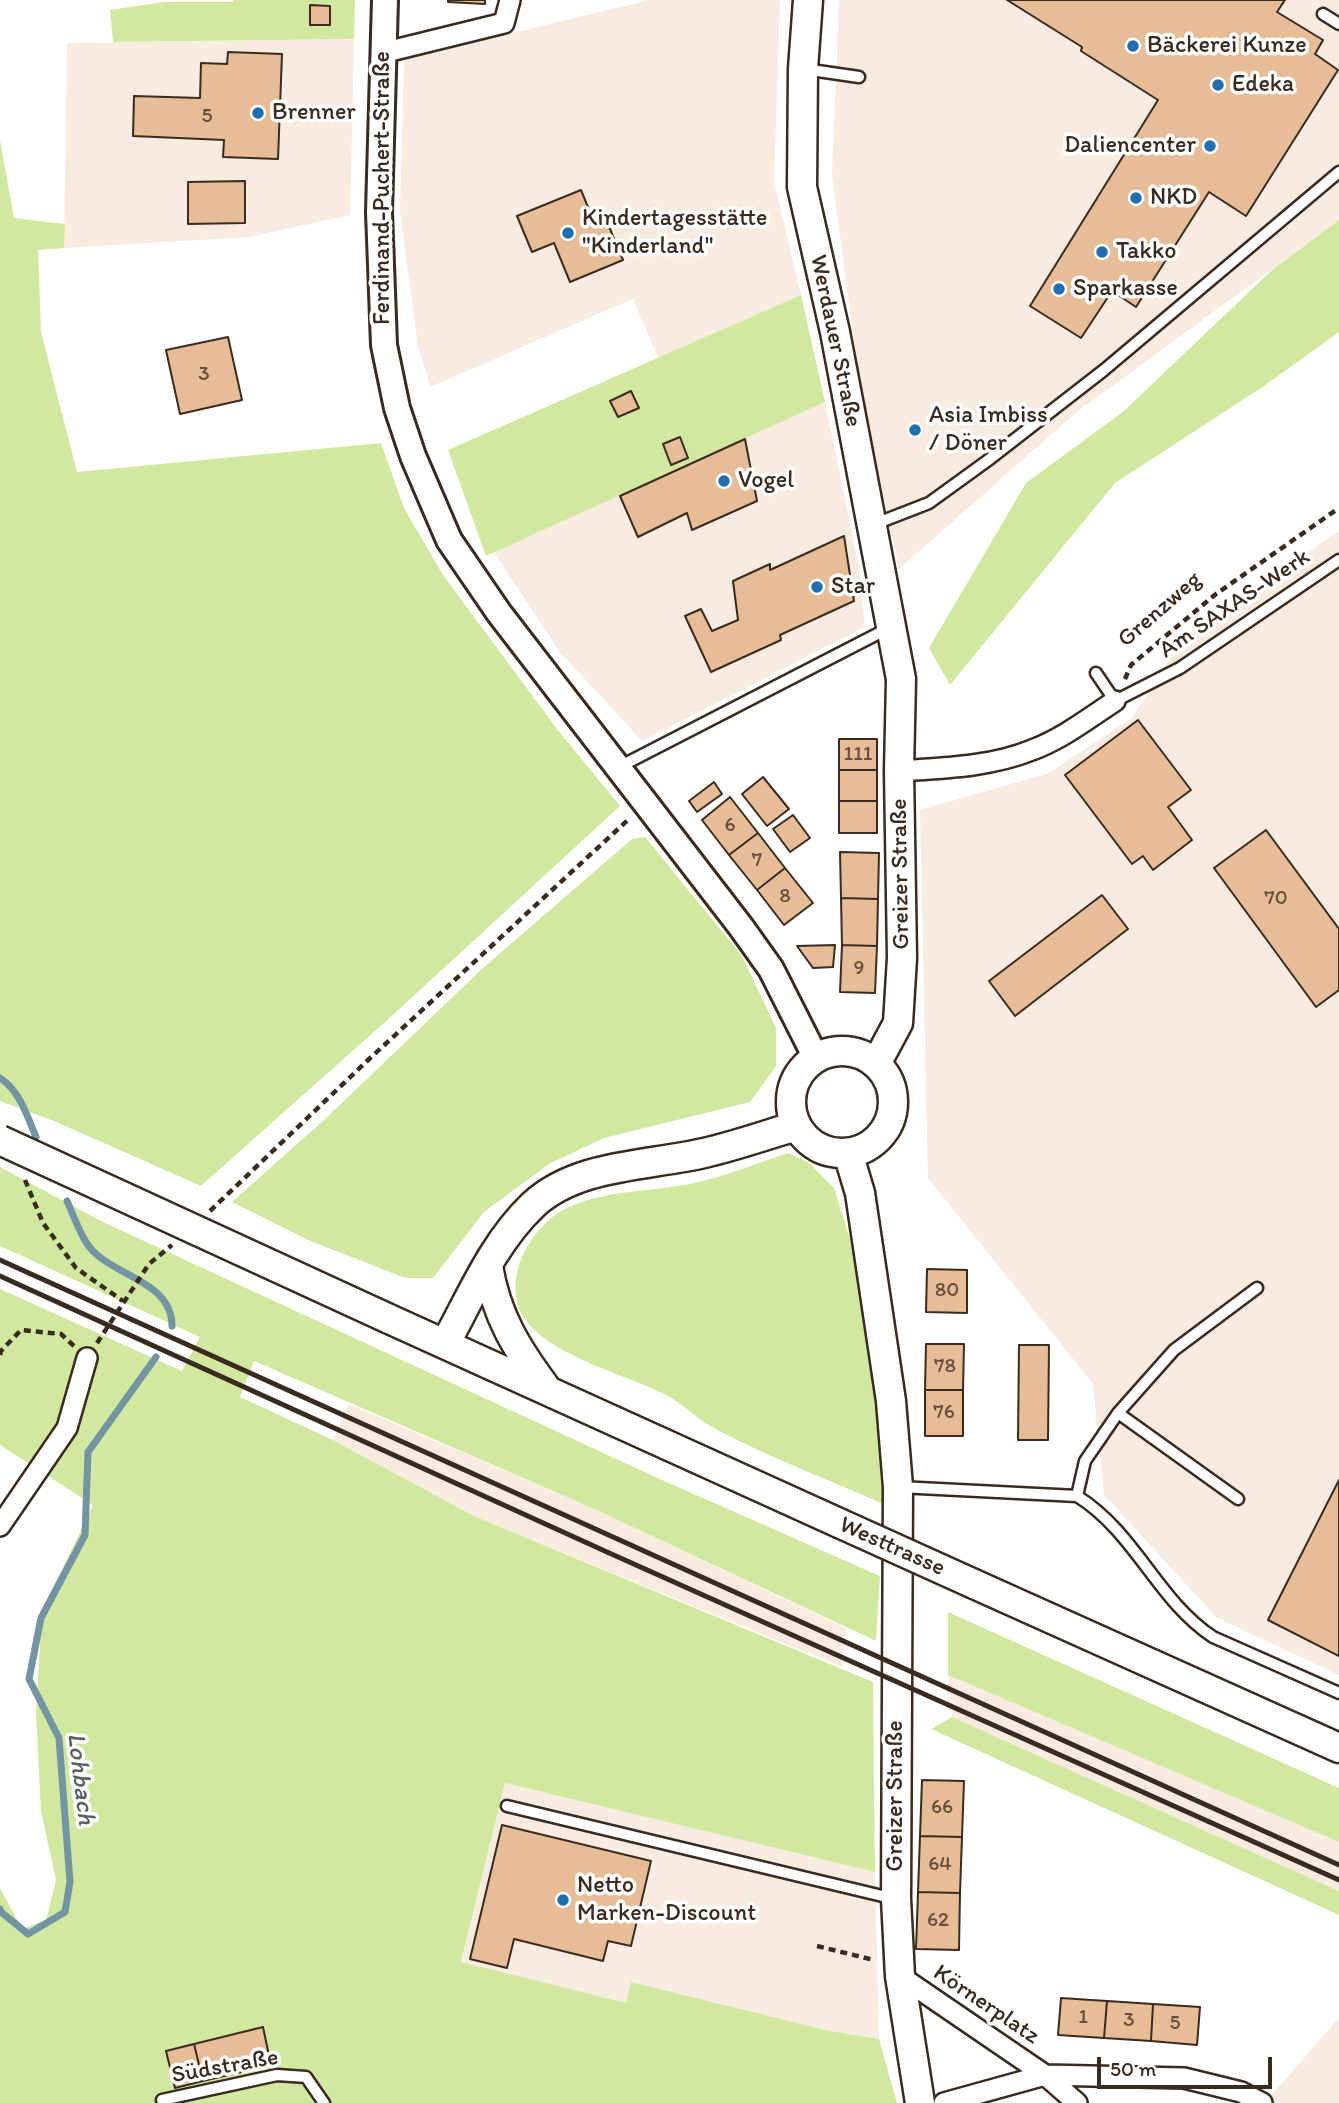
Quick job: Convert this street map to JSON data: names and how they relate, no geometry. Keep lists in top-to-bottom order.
{
  "streets": {
    "main road": ["Werdauer Straße", "Greizer Straße", "Westtrasse"],
    "street": ["Ferdinand-Puchert-Straße", "Körnerplatz"],
    "lane": ["Am SAXAS-Werk", "Südstraße"],
    "path": ["Grenzweg"]
  },
  "crossings": [
    ["Ferdinand-Puchert-Straße", "Greizer Straße"],
    ["Werdauer Straße", "Greizer Straße"],
    ["Am SAXAS-Werk", "Grenzweg"],
    ["Greizer Straße", "Körnerplatz"]
  ],
  "water": ["Lohbach"],
  "places": [
    "Bäckerei Kunze",
    "Edeka",
    "Brenner",
    "Daliencenter",
    "NKD",
    "Kindertagesstätte \"Kinderland\"",
    "Takko",
    "Sparkasse",
    "Asia Imbiss / Döner",
    "Vogel",
    "Star",
    "Netto Marken-Discount"
  ],
  "house_numbers": [
    "5",
    "3",
    "111",
    "6",
    "7",
    "8",
    "70",
    "9",
    "80",
    "78",
    "76",
    "66",
    "64",
    "62",
    "1",
    "3",
    "5"
  ],
  "scale_bar": "50 m"
}
